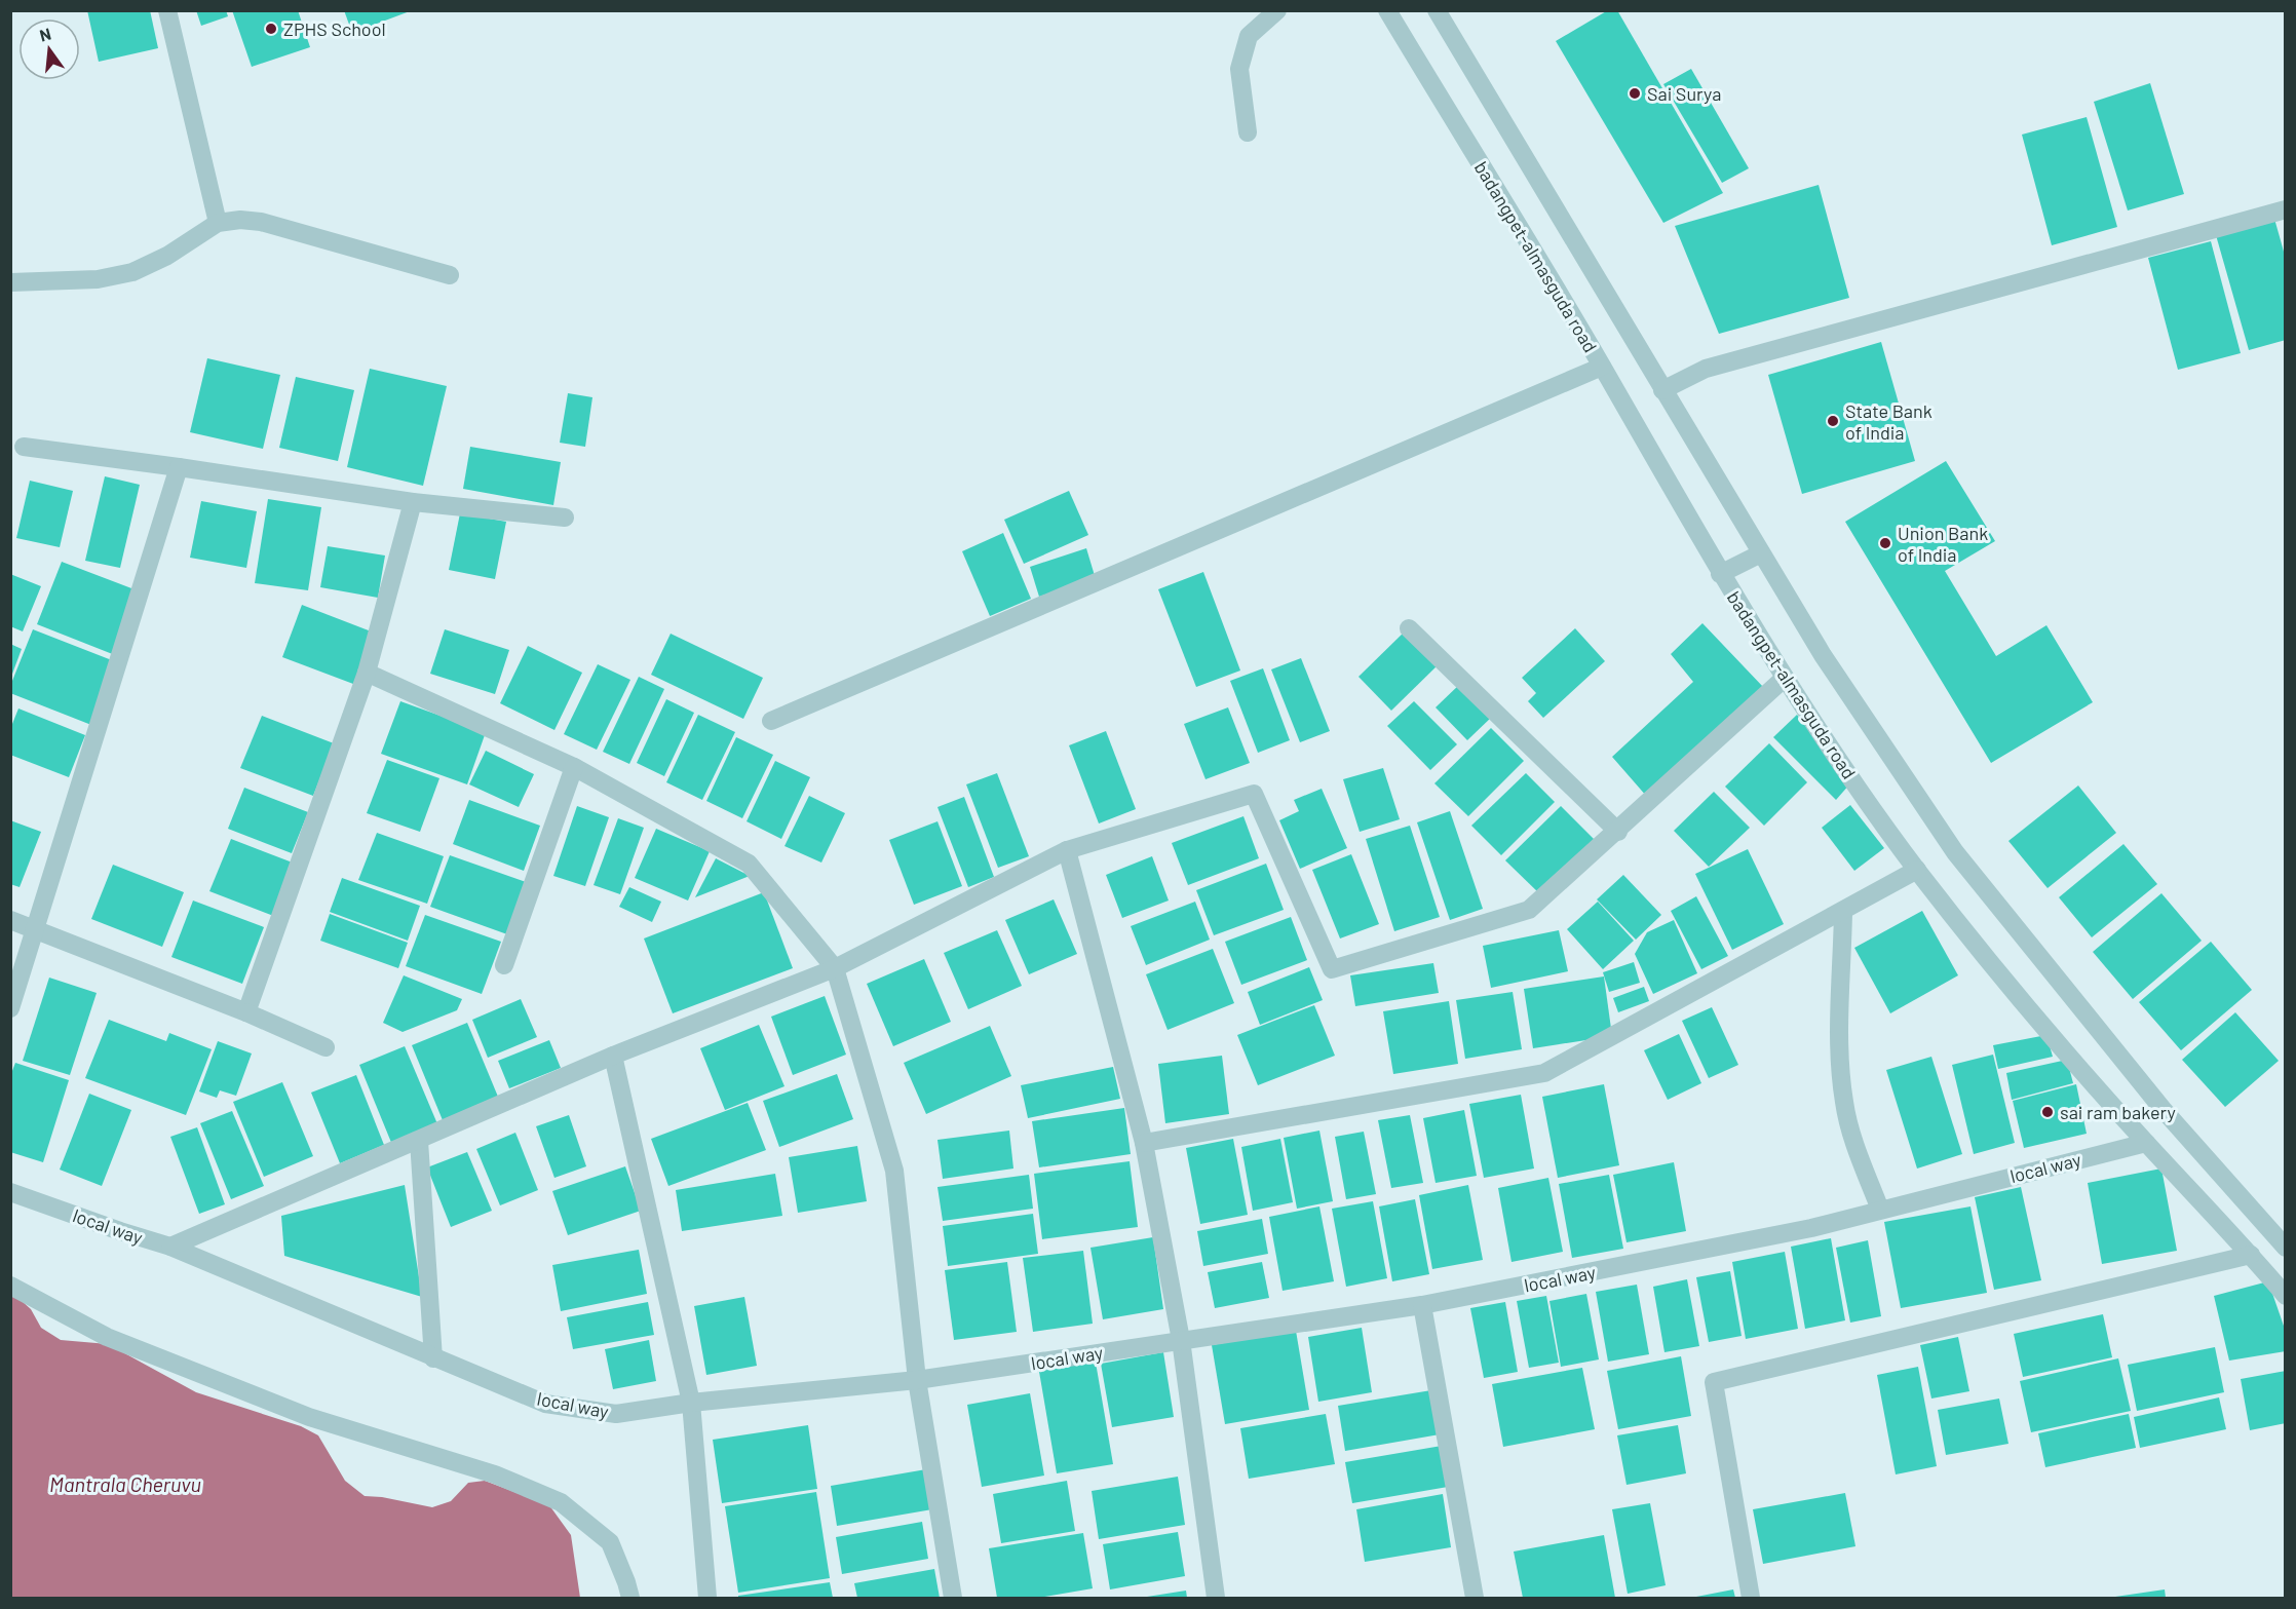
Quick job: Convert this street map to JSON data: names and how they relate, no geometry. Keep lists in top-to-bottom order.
{
  "streets": {
    "street": ["badangpet-almasguda road", "local way"]
  },
  "crossings": [
    ["badangpet-almasguda road", "local way"]
  ],
  "water": ["Mantrala Cheruvu"],
  "places": [
    "ZPHS School",
    "Sai Surya",
    "State Bank of India",
    "Union Bank of India",
    "sai ram bakery"
  ],
  "north": "top"
}
